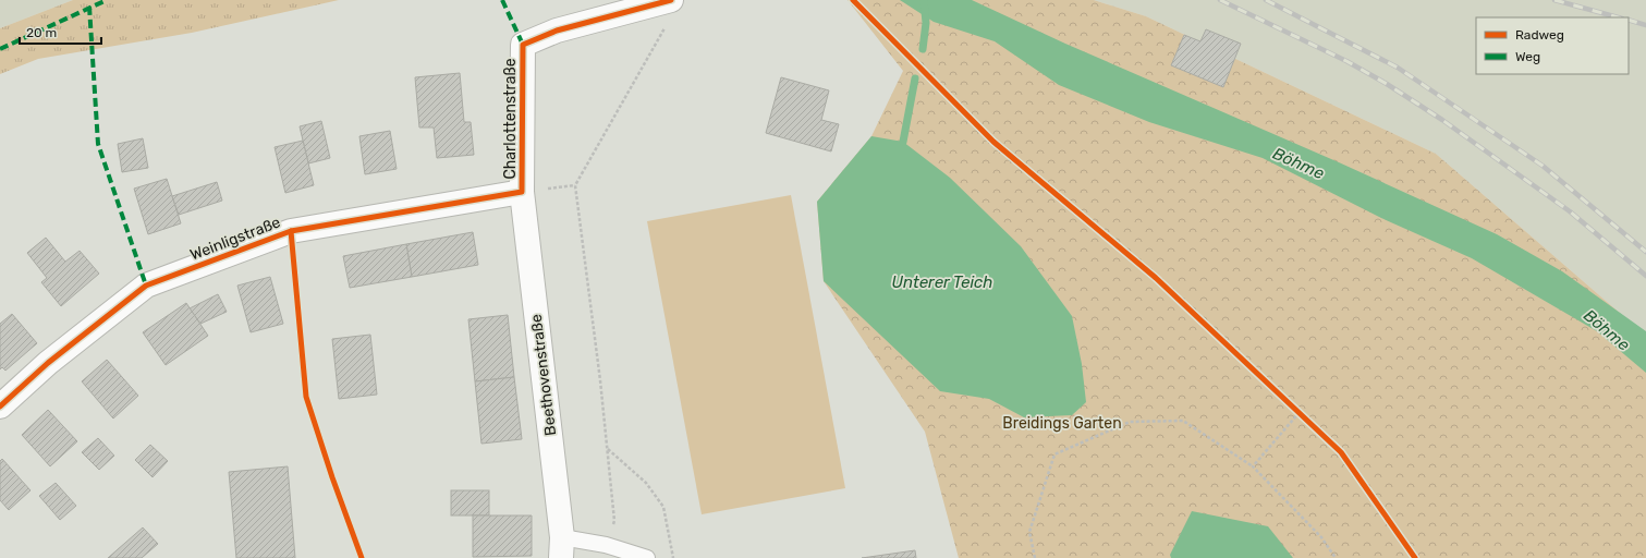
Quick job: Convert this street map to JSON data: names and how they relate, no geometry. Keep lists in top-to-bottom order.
{
  "streets": {
    "street": ["Charlottenstraße", "Weinligstraße", "Beethovenstraße"]
  },
  "crossings": [
    ["Charlottenstraße", "Weinligstraße"],
    ["Charlottenstraße", "Beethovenstraße"],
    ["Weinligstraße", "Beethovenstraße"]
  ],
  "water": ["Böhme", "Unterer Teich"],
  "parks": ["Breidings Garten"],
  "legend": ["Radweg", "Weg"],
  "scale_bar": "20 m"
}
